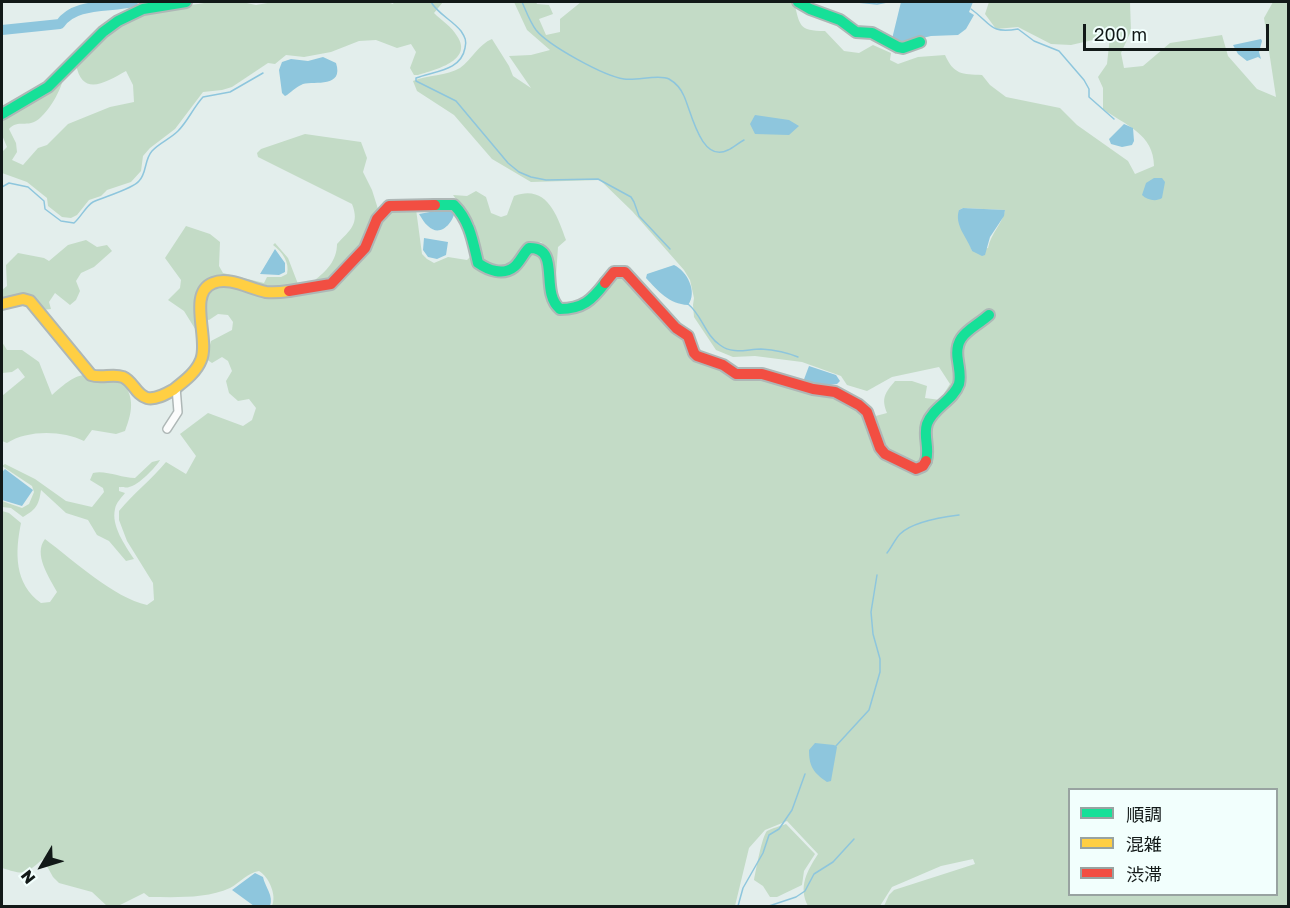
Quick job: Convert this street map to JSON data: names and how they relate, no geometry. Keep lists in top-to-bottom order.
{
  "legend": ["順調", "混雑", "渋滞"],
  "scale_bar": "200 m",
  "north": "bottom left"
}
